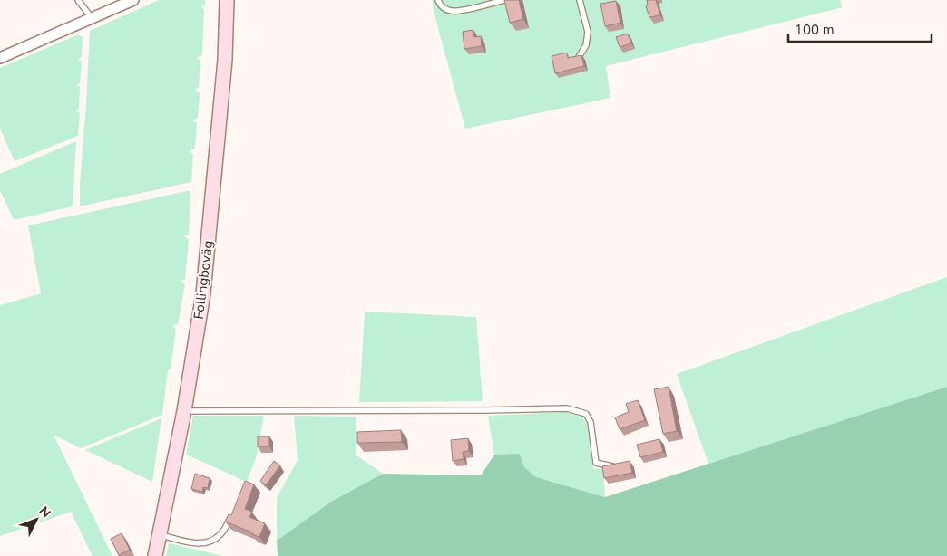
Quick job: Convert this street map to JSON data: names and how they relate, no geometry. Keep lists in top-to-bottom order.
{
  "streets": {
    "main road": ["Follingboväg"]
  },
  "scale_bar": "100 m",
  "north": "top right"
}
